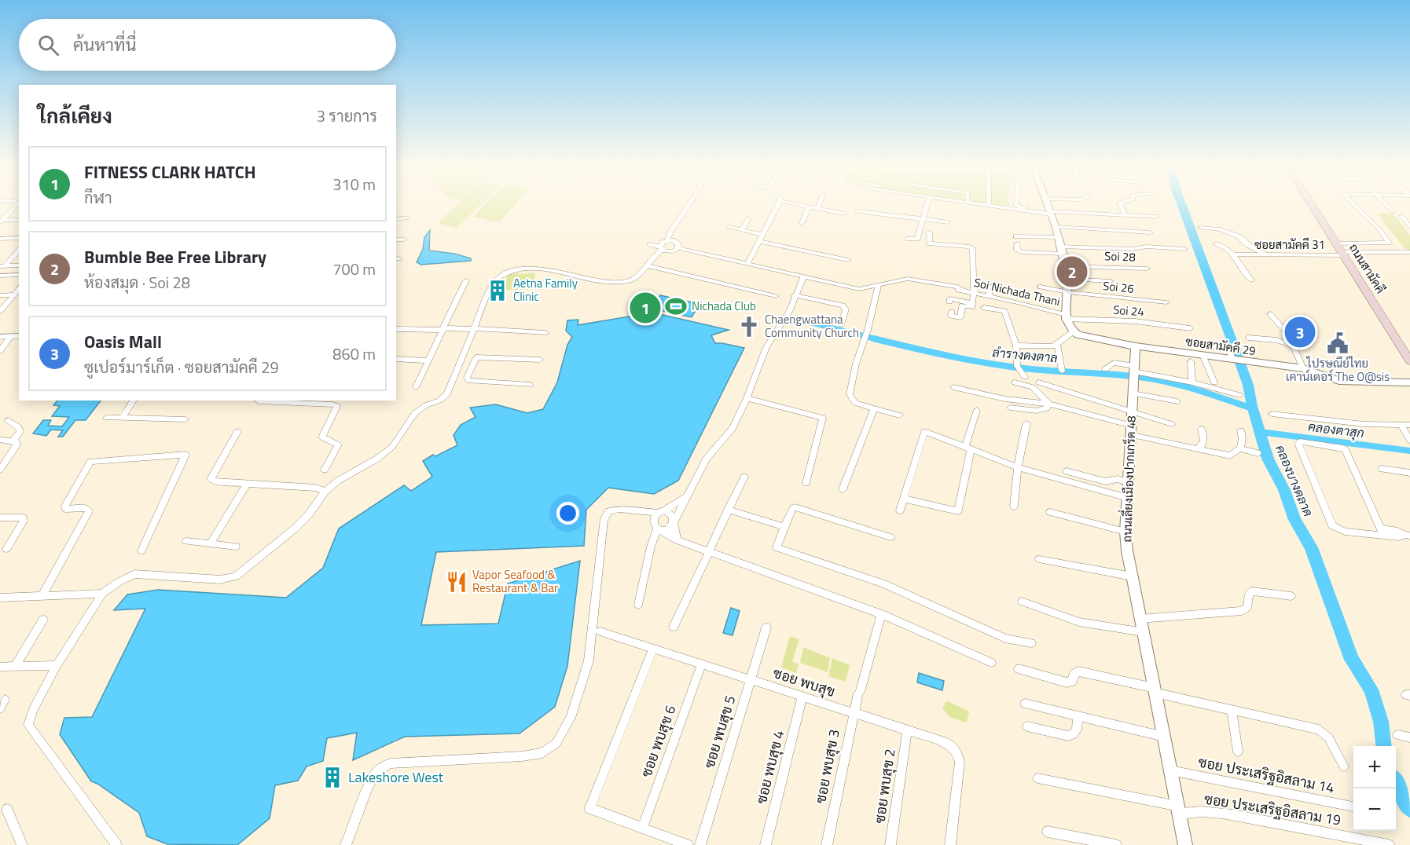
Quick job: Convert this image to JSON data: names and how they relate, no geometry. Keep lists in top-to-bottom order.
{
  "streets": {
    "main road": ["ถนนสามัคคี"],
    "street": [
      "ซอยสามัคคี 31",
      "Soi 28",
      "Soi 26",
      "Soi Nichada Thani",
      "Soi 24",
      "ซอยสามัคคี 29",
      "ถนนเลี่ยงเมืองปากเกร็ด 48",
      "ซอย พบสุข",
      "ซอย พบสุข 5",
      "ซอย พบสุข 6",
      "ซอย พบสุข 3",
      "ซอย พบสุข 4",
      "ซอย ประเสริฐอิสลาม 14",
      "ซอย พบสุข 2",
      "ซอย ประเสริฐอิสลาม 19"
    ]
  },
  "crossings": [
    ["ซอยสามัคคี 31", "ถนนสามัคคี"],
    ["Soi Nichada Thani", "Soi 24"],
    ["ซอยสามัคคี 29", "ถนนเลี่ยงเมืองปากเกร็ด 48"],
    ["ถนนเลี่ยงเมืองปากเกร็ด 48", "ซอย ประเสริฐอิสลาม 14"],
    ["ถนนเลี่ยงเมืองปากเกร็ด 48", "ซอย ประเสริฐอิสลาม 19"],
    ["ซอย พบสุข", "ซอย พบสุข 5"],
    ["ซอย พบสุข", "ซอย พบสุข 6"],
    ["ซอย พบสุข", "ซอย พบสุข 3"],
    ["ซอย พบสุข", "ซอย พบสุข 4"],
    ["ซอย พบสุข", "ซอย พบสุข 2"]
  ],
  "water": ["ลำรางดงตาล", "คลองตาสุก", "คลองบางตลาด"],
  "places": {
    "building": ["Aetna Family Clinic", "Lakeshore West"],
    "sports": ["Nichada Club"],
    "church": ["Chaengwattana Community Church"],
    "public building": ["ไปรษณีย์ไทย เคาน์เตอร์ The O@sis"],
    "restaurant": ["Vapor Seafood & Restaurant & Bar"]
  },
  "page": {
    "search": "ค้นหาที่นี่",
    "heading": ["ใกล้เคียง", "3 รายการ"],
    "list": [
      {
        "mark": "1",
        "name": "FITNESS CLARK HATCH",
        "note": "กีฬา",
        "value": "310 m"
      },
      {
        "mark": "2",
        "name": "Bumble Bee Free Library",
        "note": "ห้องสมุด · Soi 28",
        "value": "700 m"
      },
      {
        "mark": "3",
        "name": "Oasis Mall",
        "note": "ซูเปอร์มาร์เก็ต · ซอยสามัคคี 29",
        "value": "860 m"
      }
    ],
    "pins": ["2", "1", "3"],
    "map_buttons": ["+", "−"]
  }
}
